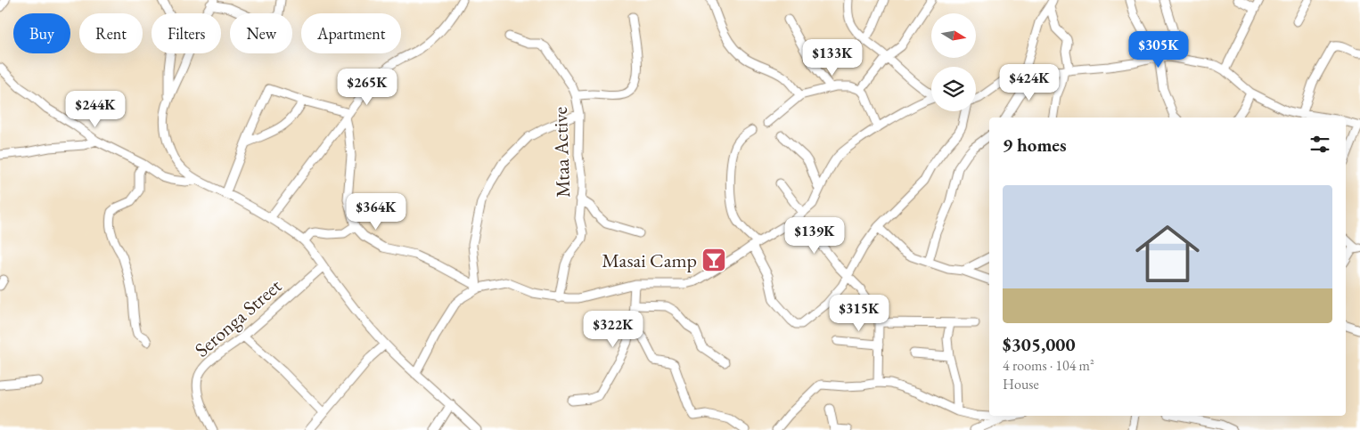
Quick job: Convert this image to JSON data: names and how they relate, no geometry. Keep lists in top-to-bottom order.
{
  "streets": {
    "street": ["Mtaa Active", "Seronga Street"]
  },
  "places": {
    "bar": ["Masai Camp"]
  },
  "north": "right",
  "page": {
    "chip": [
      "Buy",
      "Rent",
      "Filters",
      "New",
      "Apartment"
    ],
    "price": [
      "$305K",
      "$133K",
      "$424K",
      "$265K",
      "$244K",
      "$364K",
      "$139K",
      "$315K",
      "$322K"
    ],
    "heading": "9 homes",
    "list": [
      {
        "name": "$305,000",
        "note": "4 rooms · 104 m² · House"
      }
    ]
  }
}
